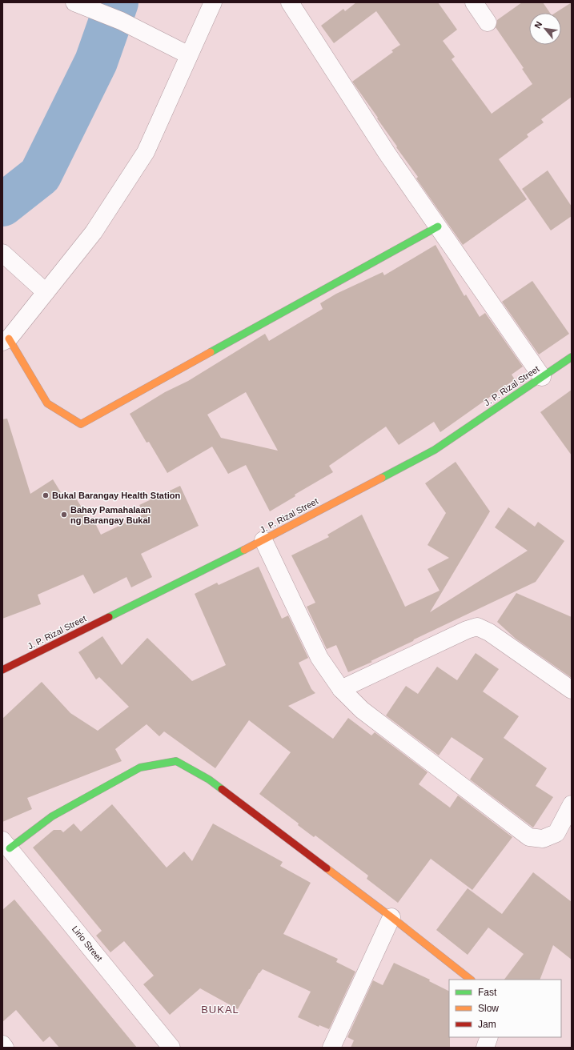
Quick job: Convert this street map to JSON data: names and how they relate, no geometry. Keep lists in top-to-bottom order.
{
  "streets": {
    "street": ["J. P. Rizal Street", "Lirio Street"]
  },
  "districts": ["BUKAL"],
  "places": ["Bukal Barangay Health Station", "Bahay Pamahalaan ng Barangay Bukal"],
  "legend": ["Fast", "Slow", "Jam"],
  "north": "top left"
}
